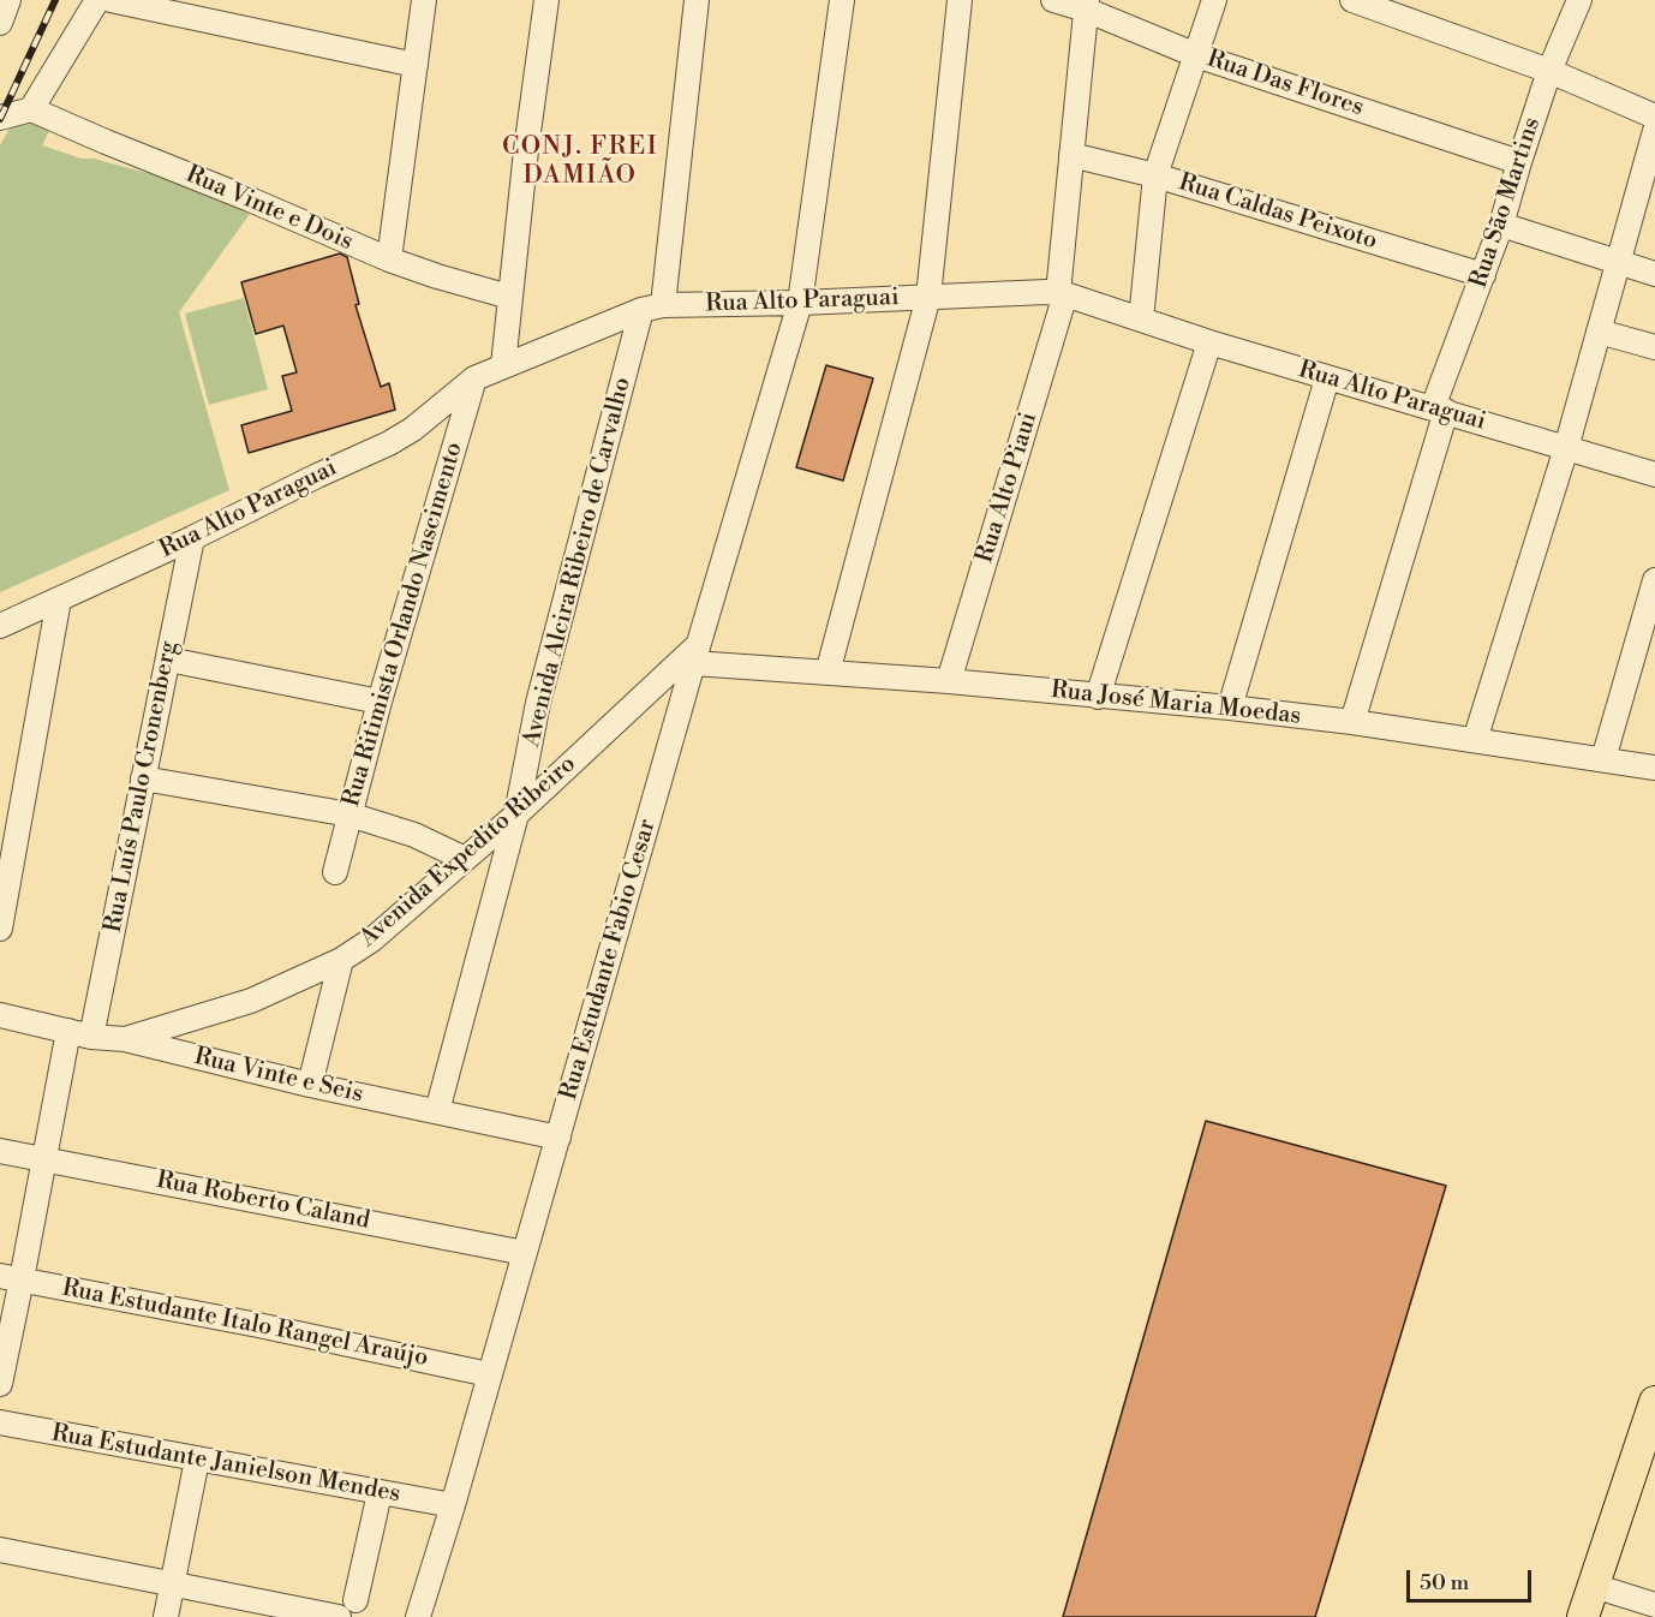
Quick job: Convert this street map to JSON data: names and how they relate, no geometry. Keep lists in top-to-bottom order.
{
  "streets": {
    "street": [
      "Rua Das Flores",
      "Rua São Martins",
      "Rua Vinte e Dois",
      "Rua Caldas Peixoto",
      "Rua Alto Paraguai",
      "Rua Alto Piaui",
      "Avenida Alcira Ribeiro de Carvalho",
      "Rua Ritimista Orlando Nascimento",
      "Rua José Maria Moedas",
      "Rua Luís Paulo Cronenberg",
      "Avenida Expedito Ribeiro",
      "Rua Estudante Fabio Cesar",
      "Rua Vinte e Seis",
      "Rua Roberto Caland",
      "Rua Estudante Italo Rangel Araújo",
      "Rua Estudante Janielson Mendes"
    ]
  },
  "crossings": [
    ["Rua Das Flores", "Rua São Martins"],
    ["Rua Das Flores", "Rua Alto Piaui"],
    ["Rua São Martins", "Rua Caldas Peixoto"],
    ["Rua São Martins", "Rua Alto Paraguai"],
    ["Rua São Martins", "Rua José Maria Moedas"],
    ["Rua Caldas Peixoto", "Rua Alto Piaui"],
    ["Rua Alto Paraguai", "Rua Alto Piaui"],
    ["Rua Alto Paraguai", "Avenida Alcira Ribeiro de Carvalho"],
    ["Rua Alto Paraguai", "Rua Ritimista Orlando Nascimento"],
    ["Rua Alto Paraguai", "Rua Luís Paulo Cronenberg"],
    ["Rua Alto Paraguai", "Rua Estudante Fabio Cesar"],
    ["Rua Alto Piaui", "Rua José Maria Moedas"],
    ["Avenida Alcira Ribeiro de Carvalho", "Avenida Expedito Ribeiro"],
    ["Avenida Alcira Ribeiro de Carvalho", "Rua Vinte e Seis"],
    ["Rua José Maria Moedas", "Avenida Expedito Ribeiro"],
    ["Rua José Maria Moedas", "Rua Estudante Fabio Cesar"],
    ["Rua Luís Paulo Cronenberg", "Rua Vinte e Seis"],
    ["Avenida Expedito Ribeiro", "Rua Estudante Fabio Cesar"],
    ["Avenida Expedito Ribeiro", "Rua Vinte e Seis"],
    ["Rua Estudante Fabio Cesar", "Rua Vinte e Seis"],
    ["Rua Estudante Fabio Cesar", "Rua Roberto Caland"],
    ["Rua Estudante Fabio Cesar", "Rua Estudante Italo Rangel Araújo"],
    ["Rua Estudante Fabio Cesar", "Rua Estudante Janielson Mendes"]
  ],
  "districts": ["CONJ. FREI DAMIÃO"],
  "scale_bar": "50 m"
}
